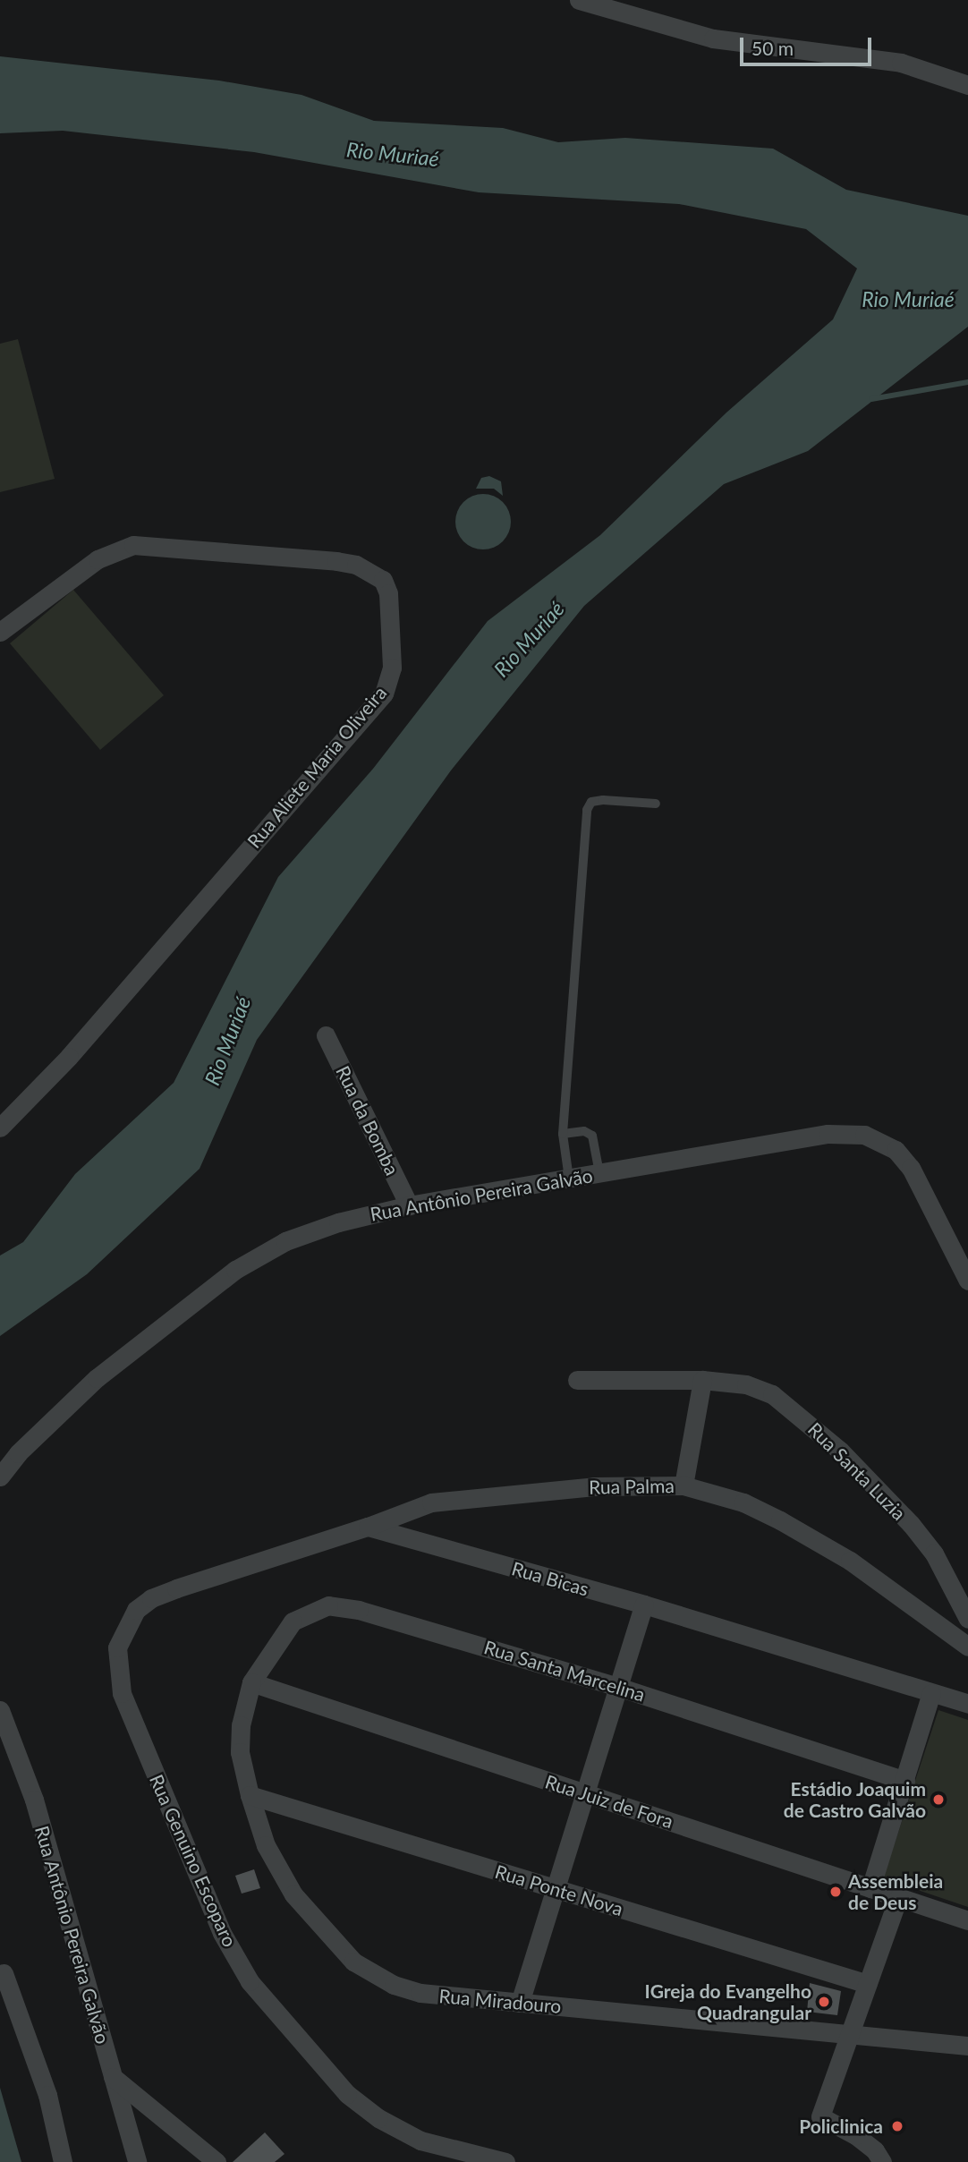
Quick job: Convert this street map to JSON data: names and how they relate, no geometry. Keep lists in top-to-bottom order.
{
  "streets": {
    "street": [
      "Rua Aliete Maria Oliveira",
      "Rua da Bomba",
      "Rua Antônio Pereira Galvão",
      "Rua Santa Luzia",
      "Rua Palma",
      "Rua Bicas",
      "Rua Santa Marcelina",
      "Rua Juiz de Fora",
      "Rua Genuino Escoparo",
      "Rua Ponte Nova",
      "Rua Miradouro"
    ]
  },
  "crossings": [
    ["Rua da Bomba", "Rua Antônio Pereira Galvão"],
    ["Rua Palma", "Rua Bicas"],
    ["Rua Palma", "Rua Genuino Escoparo"],
    ["Rua Bicas", "Rua Genuino Escoparo"],
    ["Rua Santa Marcelina", "Rua Juiz de Fora"],
    ["Rua Santa Marcelina", "Rua Miradouro"],
    ["Rua Juiz de Fora", "Rua Miradouro"],
    ["Rua Ponte Nova", "Rua Miradouro"]
  ],
  "water": ["Rio Muriaé"],
  "places": [
    "Estádio Joaquim de Castro Galvão",
    "Assembleia de Deus",
    "IGreja do Evangelho Quadrangular",
    "Policlinica"
  ],
  "scale_bar": "50 m"
}
